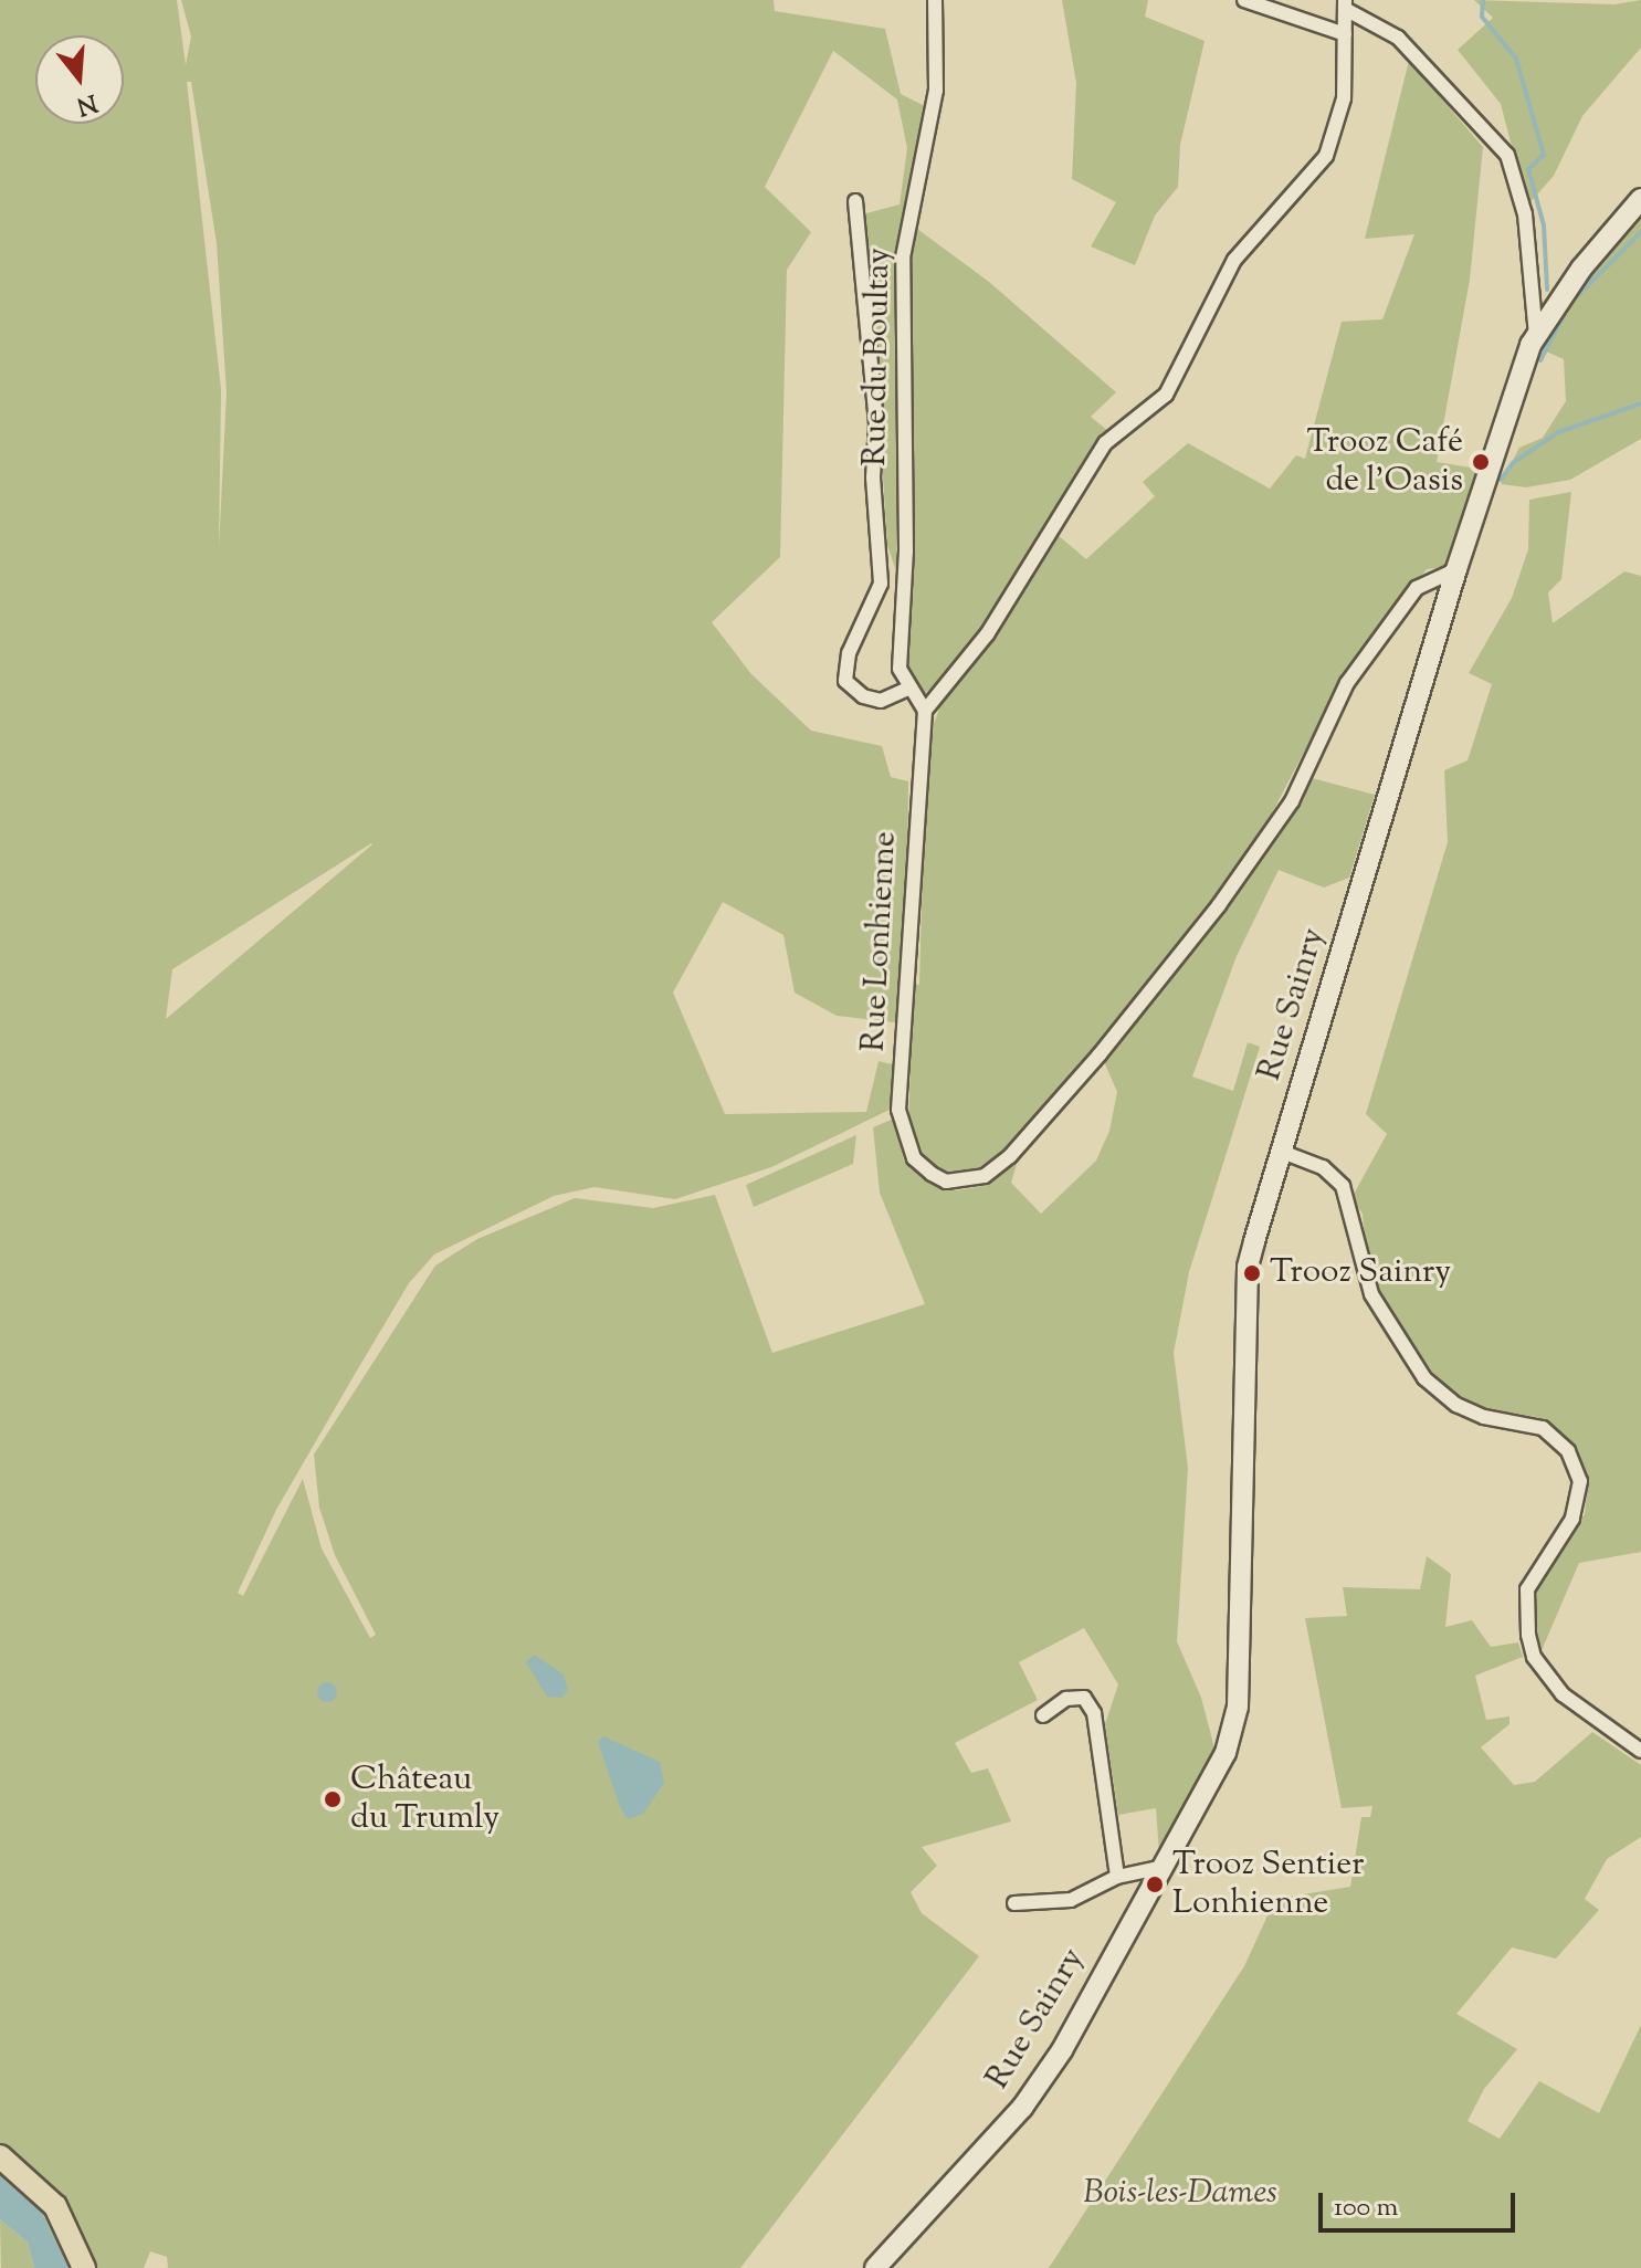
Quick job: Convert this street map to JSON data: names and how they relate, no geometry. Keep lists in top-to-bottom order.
{
  "streets": {
    "street": ["Rue du Boultay", "Rue Lonhienne", "Rue Sainry"]
  },
  "crossings": [
    ["Rue du Boultay", "Rue Lonhienne"],
    ["Rue Lonhienne", "Rue Sainry"]
  ],
  "parks": ["Bois-les-Dames"],
  "places": [
    "Trooz Café de l'Oasis",
    "Trooz Sainry",
    "Château du Trumly",
    "Trooz Sentier Lonhienne"
  ],
  "scale_bar": "100 m",
  "north": "bottom"
}
